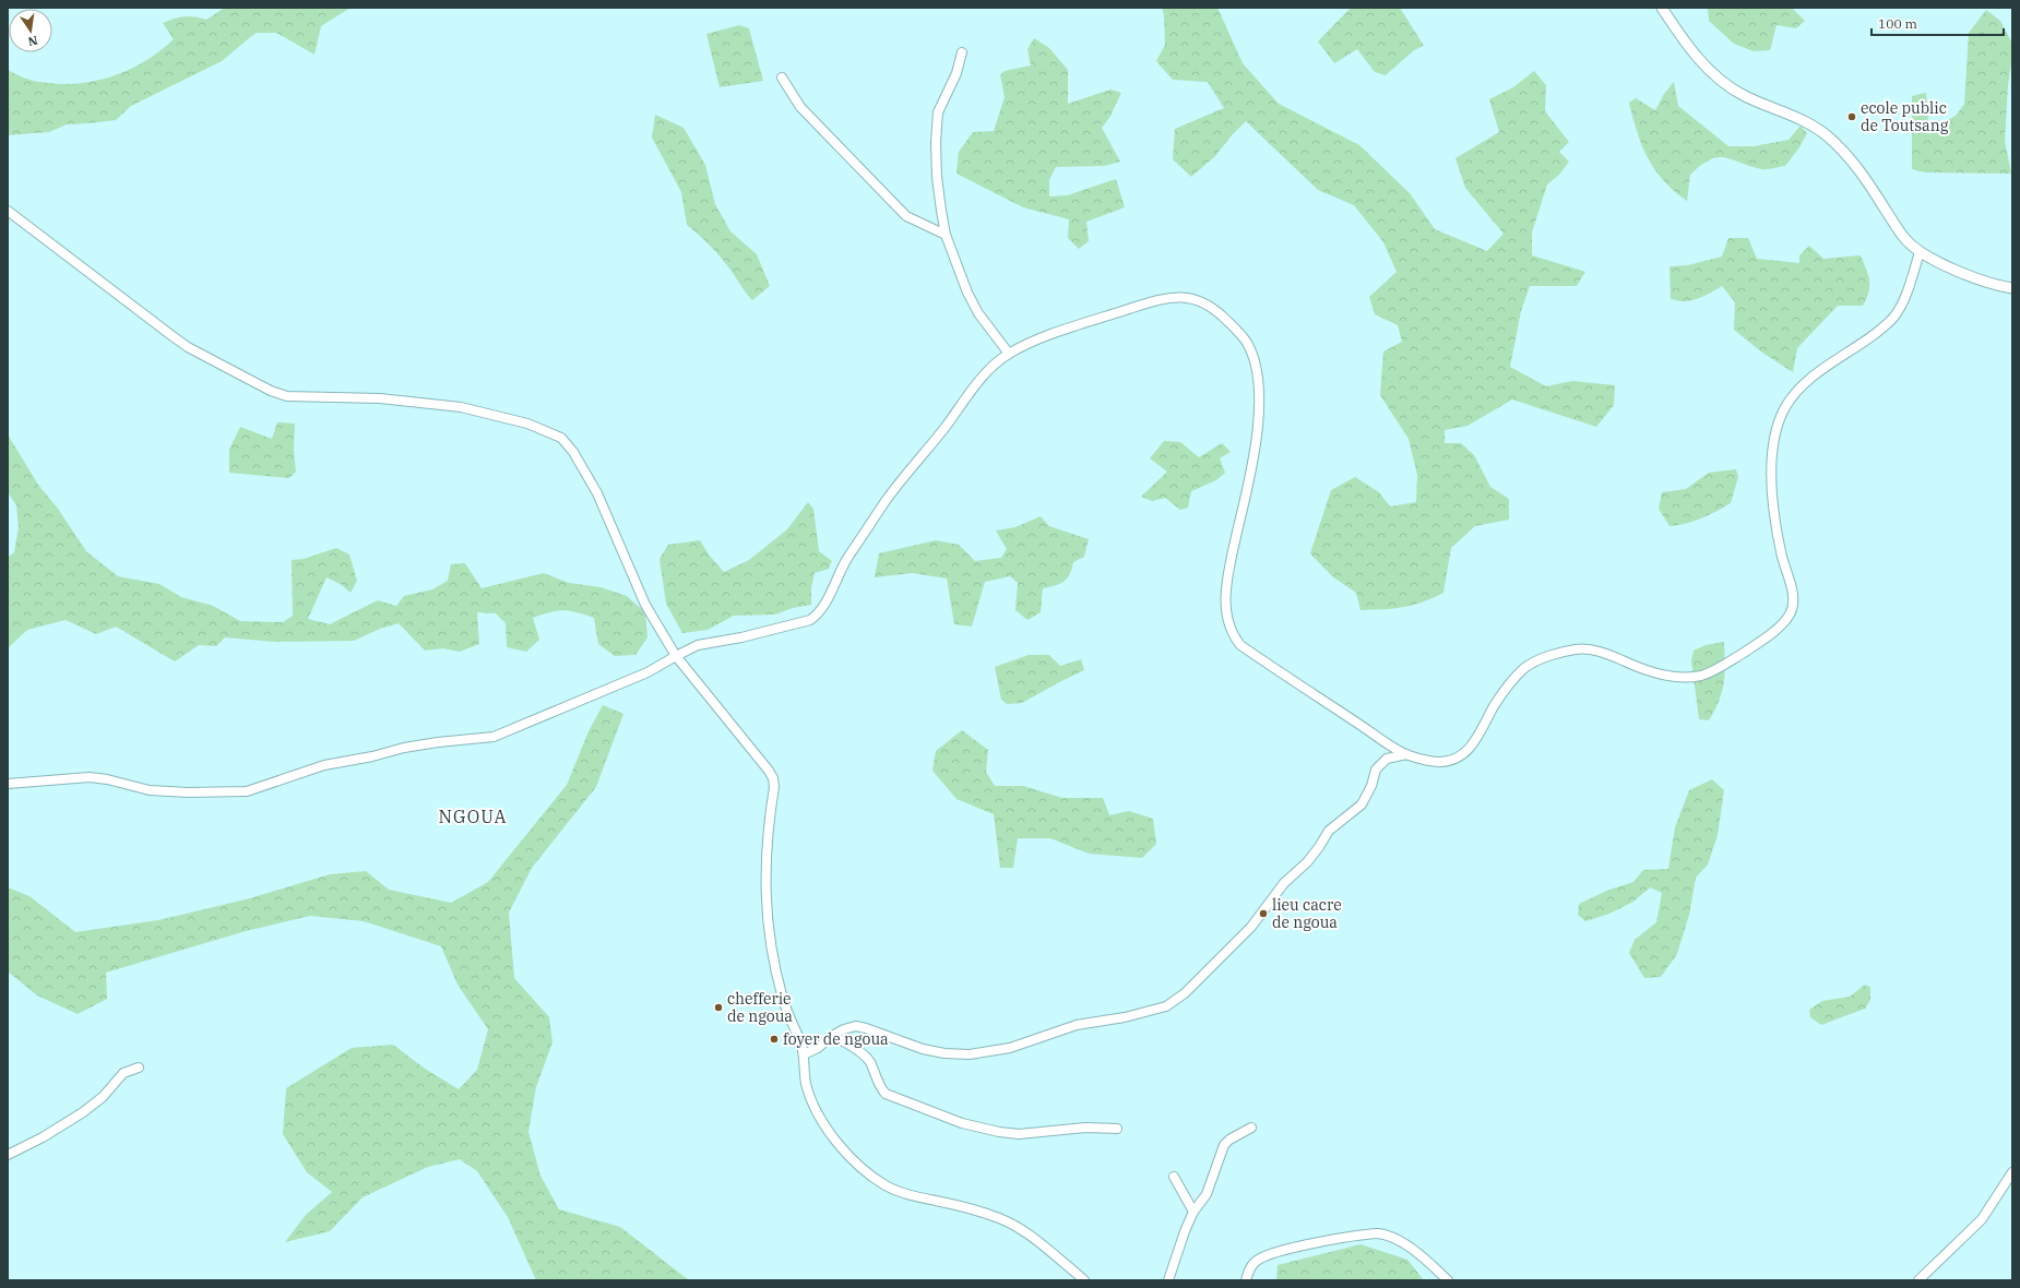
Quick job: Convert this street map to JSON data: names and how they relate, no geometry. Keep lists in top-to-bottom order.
{
  "districts": ["NGOUA"],
  "places": [
    "ecole public de Toutsang",
    "lieu cacre de ngoua",
    "chefferie de ngoua",
    "foyer de ngoua"
  ],
  "scale_bar": "100 m",
  "north": "bottom"
}
